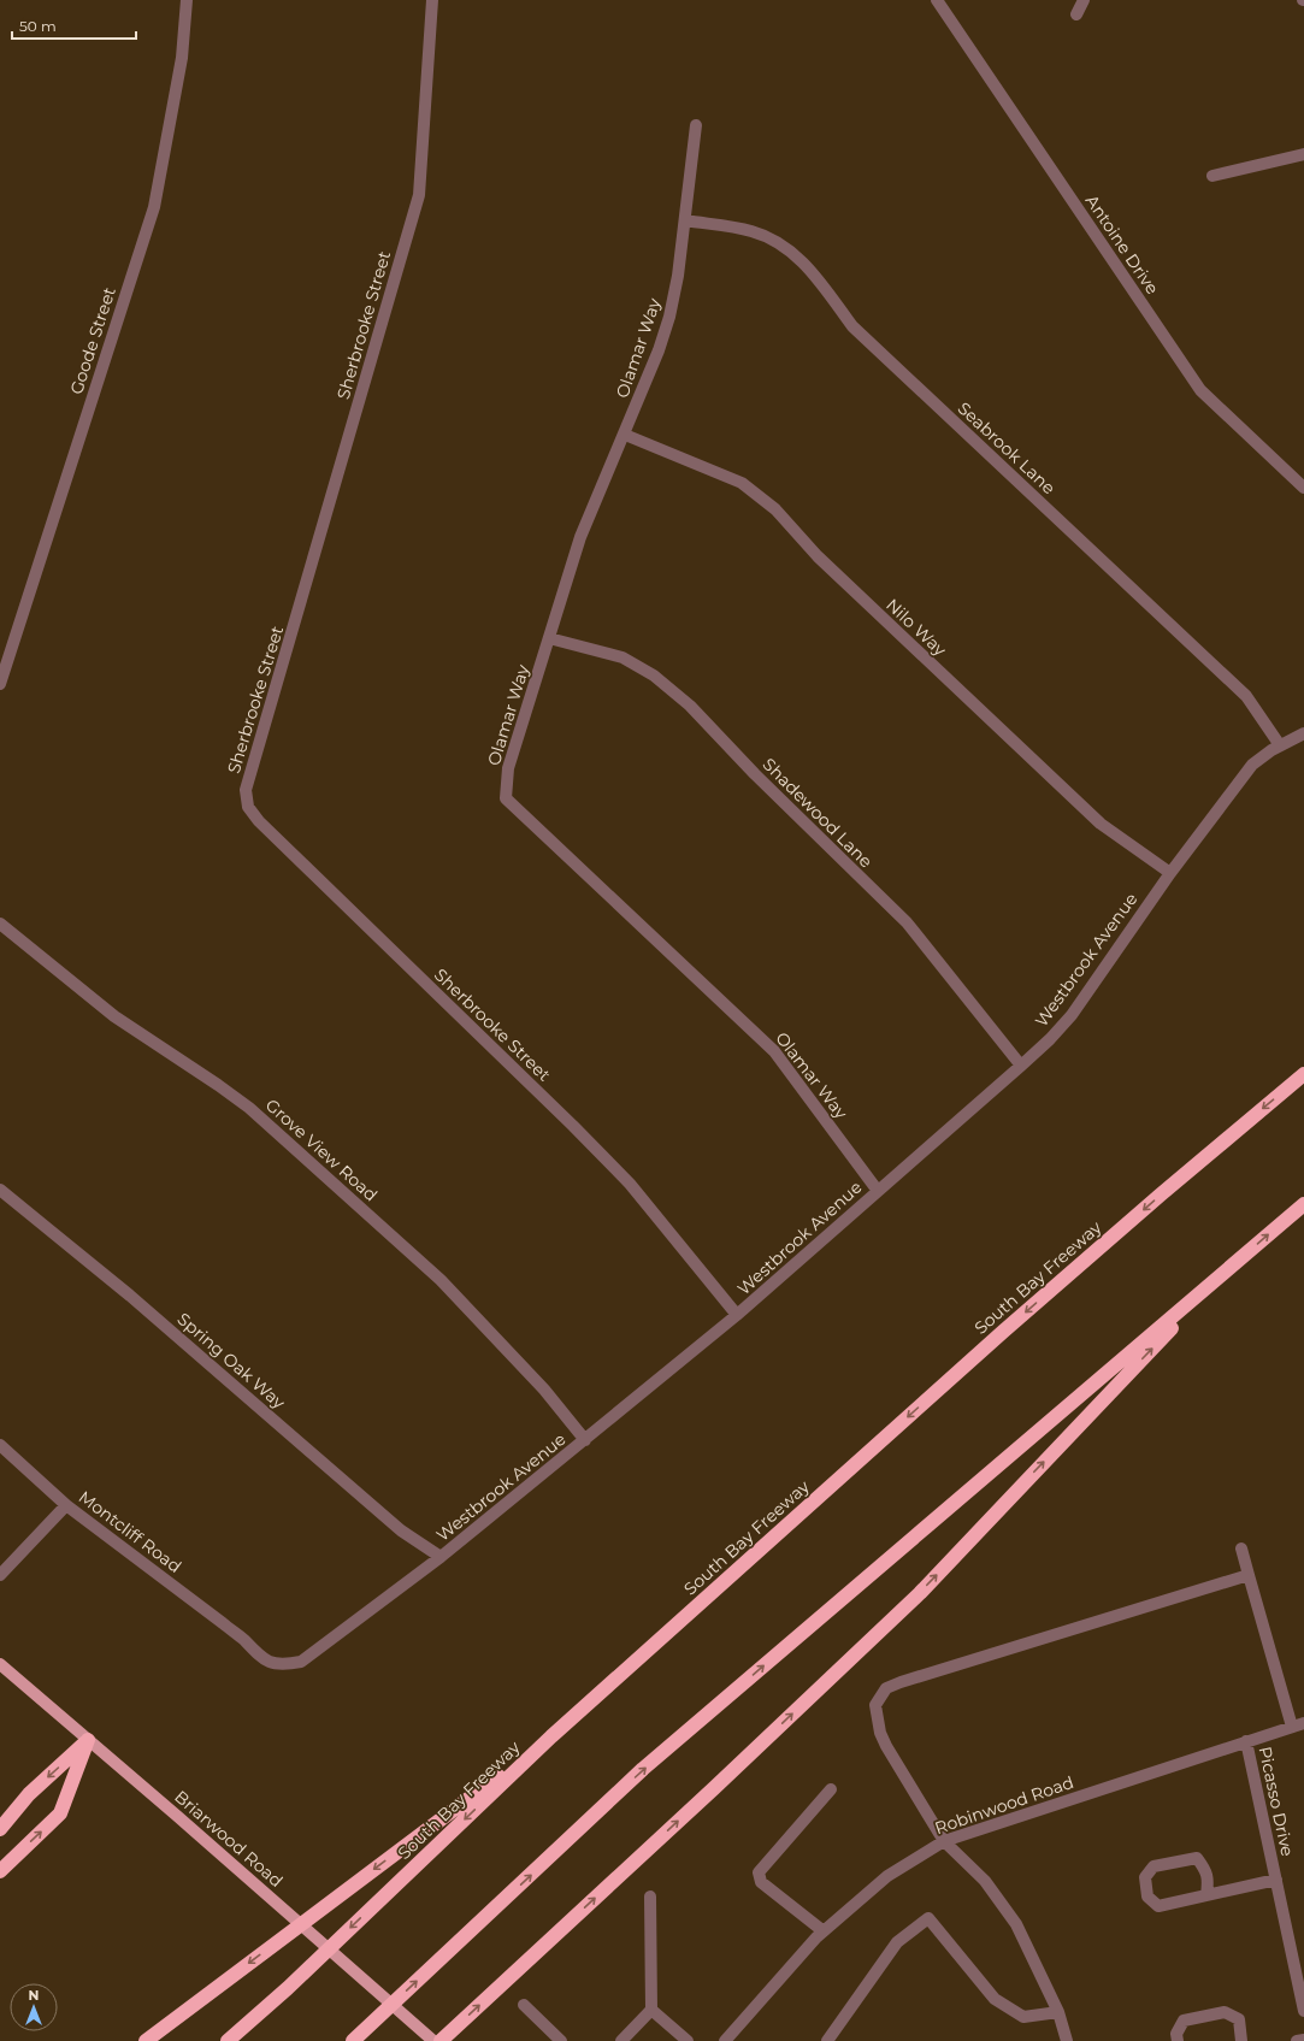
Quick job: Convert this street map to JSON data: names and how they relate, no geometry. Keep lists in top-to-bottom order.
{
  "streets": {
    "highway": ["South Bay Freeway"],
    "main road": ["Briarwood Road"],
    "street": [
      "Antoine Drive",
      "Sherbrooke Street",
      "Goode Street",
      "Olamar Way",
      "Seabrook Lane",
      "Nilo Way",
      "Shadewood Lane",
      "Westbrook Avenue",
      "Grove View Road",
      "Spring Oak Way",
      "Montcliff Road",
      "Picasso Drive",
      "Robinwood Road"
    ]
  },
  "crossings": [
    ["Sherbrooke Street", "Westbrook Avenue"],
    ["Olamar Way", "Seabrook Lane"],
    ["Olamar Way", "Nilo Way"],
    ["Olamar Way", "Shadewood Lane"],
    ["Olamar Way", "Westbrook Avenue"],
    ["Seabrook Lane", "Westbrook Avenue"],
    ["Nilo Way", "Westbrook Avenue"],
    ["Shadewood Lane", "Westbrook Avenue"],
    ["Westbrook Avenue", "Grove View Road"],
    ["Westbrook Avenue", "Spring Oak Way"],
    ["Westbrook Avenue", "Montcliff Road"],
    ["Picasso Drive", "Robinwood Road"]
  ],
  "scale_bar": "50 m",
  "north": "top"
}
